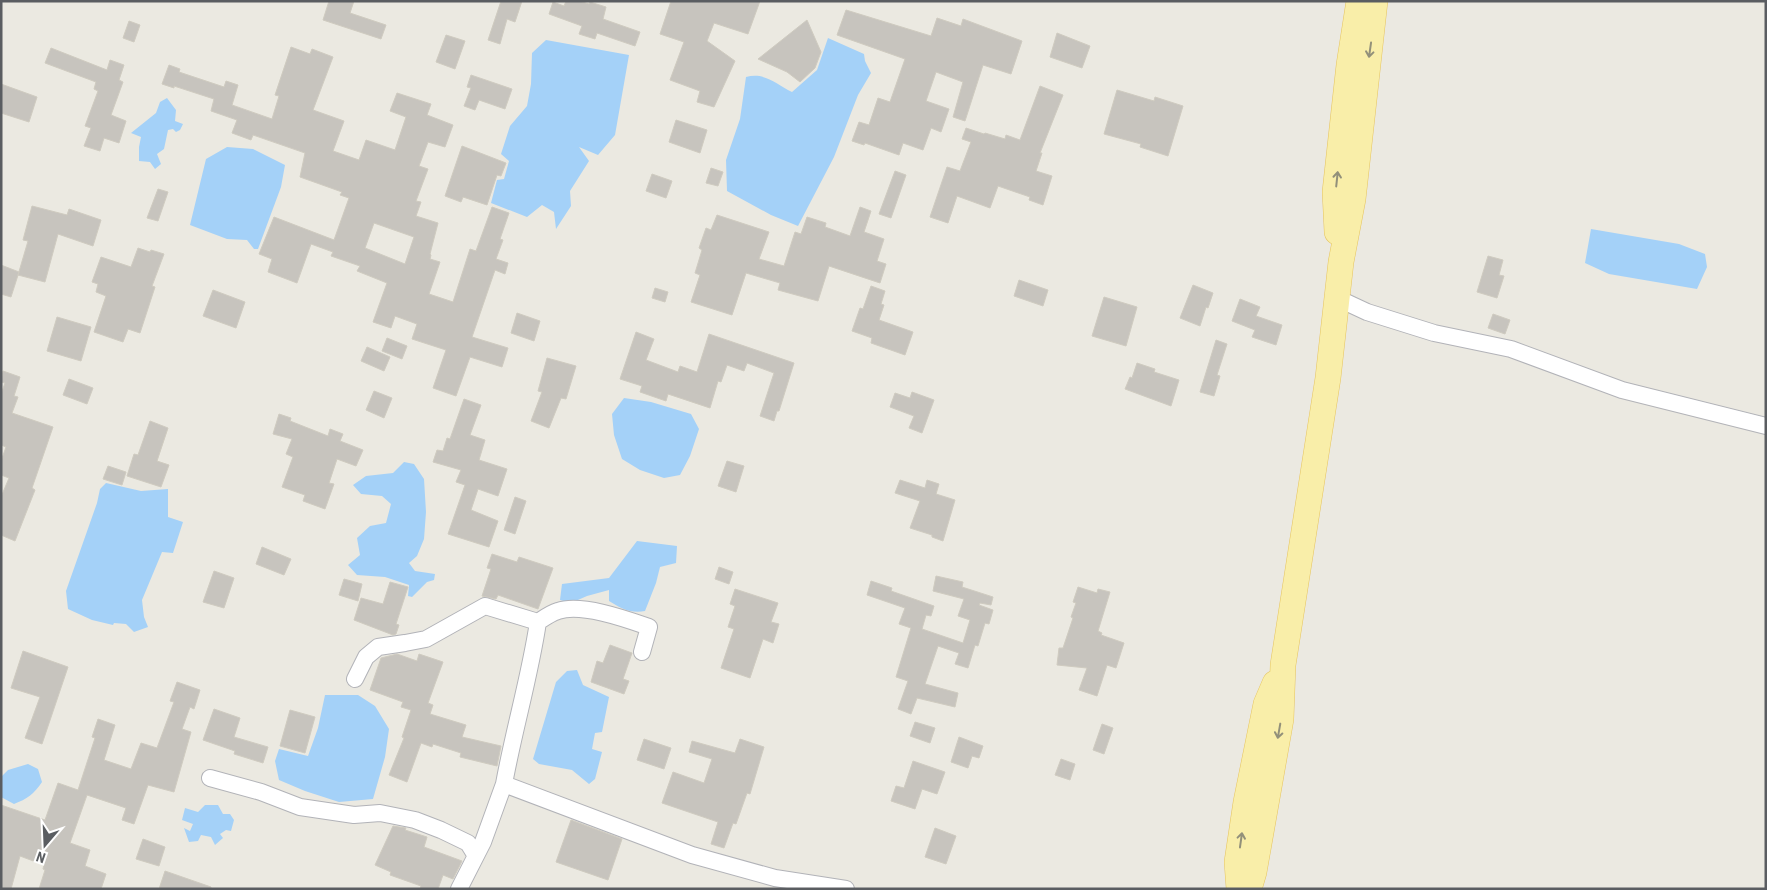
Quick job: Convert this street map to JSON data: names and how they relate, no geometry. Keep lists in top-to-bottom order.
{
  "north": "bottom"
}
